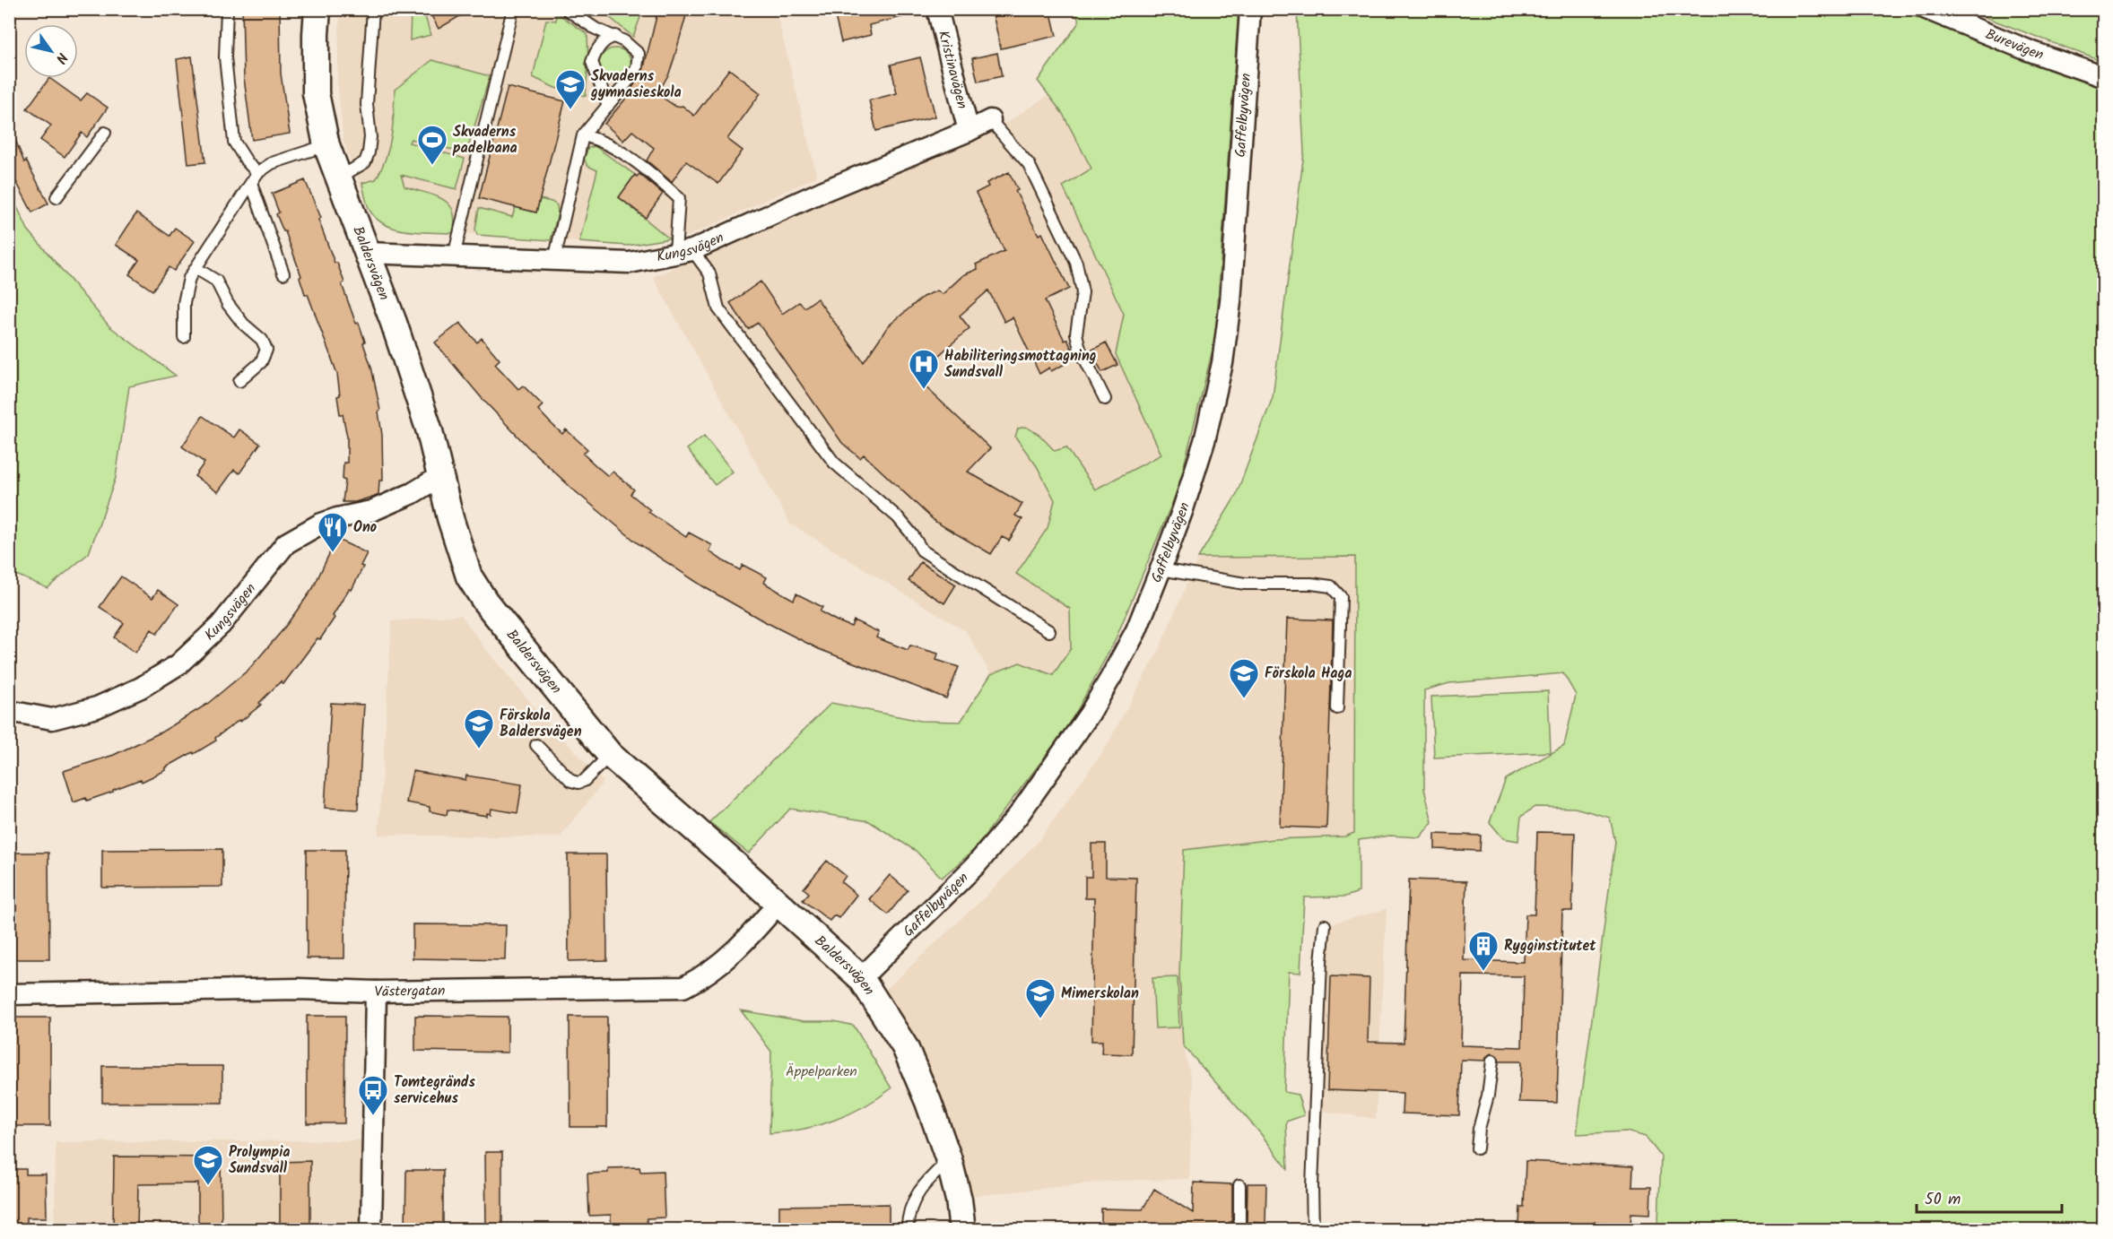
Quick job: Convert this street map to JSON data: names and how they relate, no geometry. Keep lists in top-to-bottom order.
{
  "streets": {
    "street": [
      "Burevägen",
      "Kristinavägen",
      "Gaffelbyvägen",
      "Kungsvägen",
      "Baldersvägen",
      "Västergatan"
    ]
  },
  "crossings": [
    ["Kristinavägen", "Kungsvägen"],
    ["Gaffelbyvägen", "Baldersvägen"],
    ["Kungsvägen", "Baldersvägen"],
    ["Baldersvägen", "Västergatan"]
  ],
  "parks": ["Äppelparken"],
  "places": {
    "school or university": [
      "Skvaderns gymnasieskola",
      "Förskola Haga",
      "Förskola Baldersvägen",
      "Mimerskolan",
      "Prolympia Sundsvall"
    ],
    "sports": ["Skvaderns padelbana"],
    "hospital": ["Habiliteringsmottagning Sundsvall"],
    "restaurant": ["Ono"],
    "building": ["Rygginstitutet"],
    "bus stop": ["Tomtegränds servicehus"]
  },
  "scale_bar": "50 m",
  "north": "bottom right"
}
